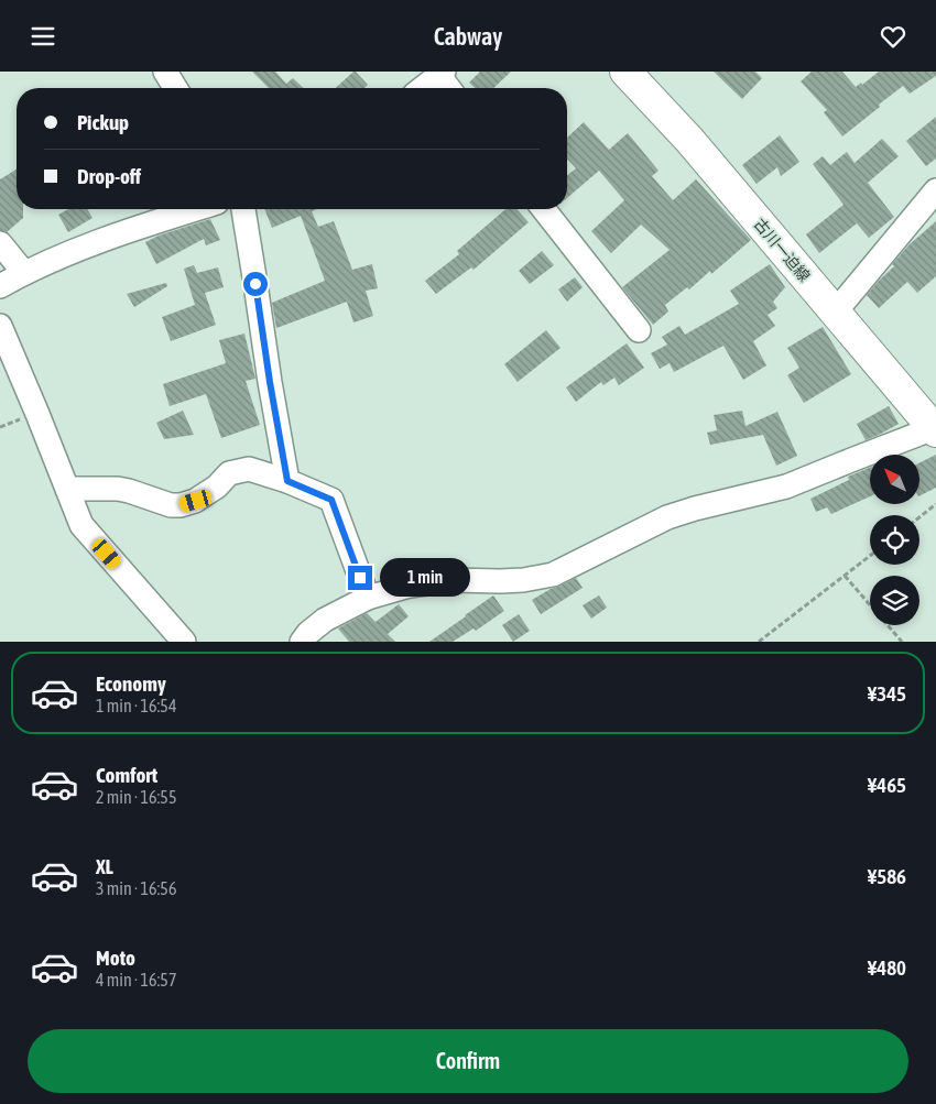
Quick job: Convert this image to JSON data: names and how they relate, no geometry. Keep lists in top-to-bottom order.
{
  "streets": {
    "main road": ["古川一迫線"]
  },
  "north": "top left",
  "page": {
    "header": "Cabway",
    "banner": ["Pickup", "Drop-off"],
    "bubble": "1 min",
    "list": [
      {
        "name": "Economy",
        "note": "1 min · 16:54",
        "value": "¥345"
      },
      {
        "name": "Comfort",
        "note": "2 min · 16:55",
        "value": "¥465"
      },
      {
        "name": "XL",
        "note": "3 min · 16:56",
        "value": "¥586"
      },
      {
        "name": "Moto",
        "note": "4 min · 16:57",
        "value": "¥480"
      }
    ],
    "buttons": "Confirm"
  }
}
